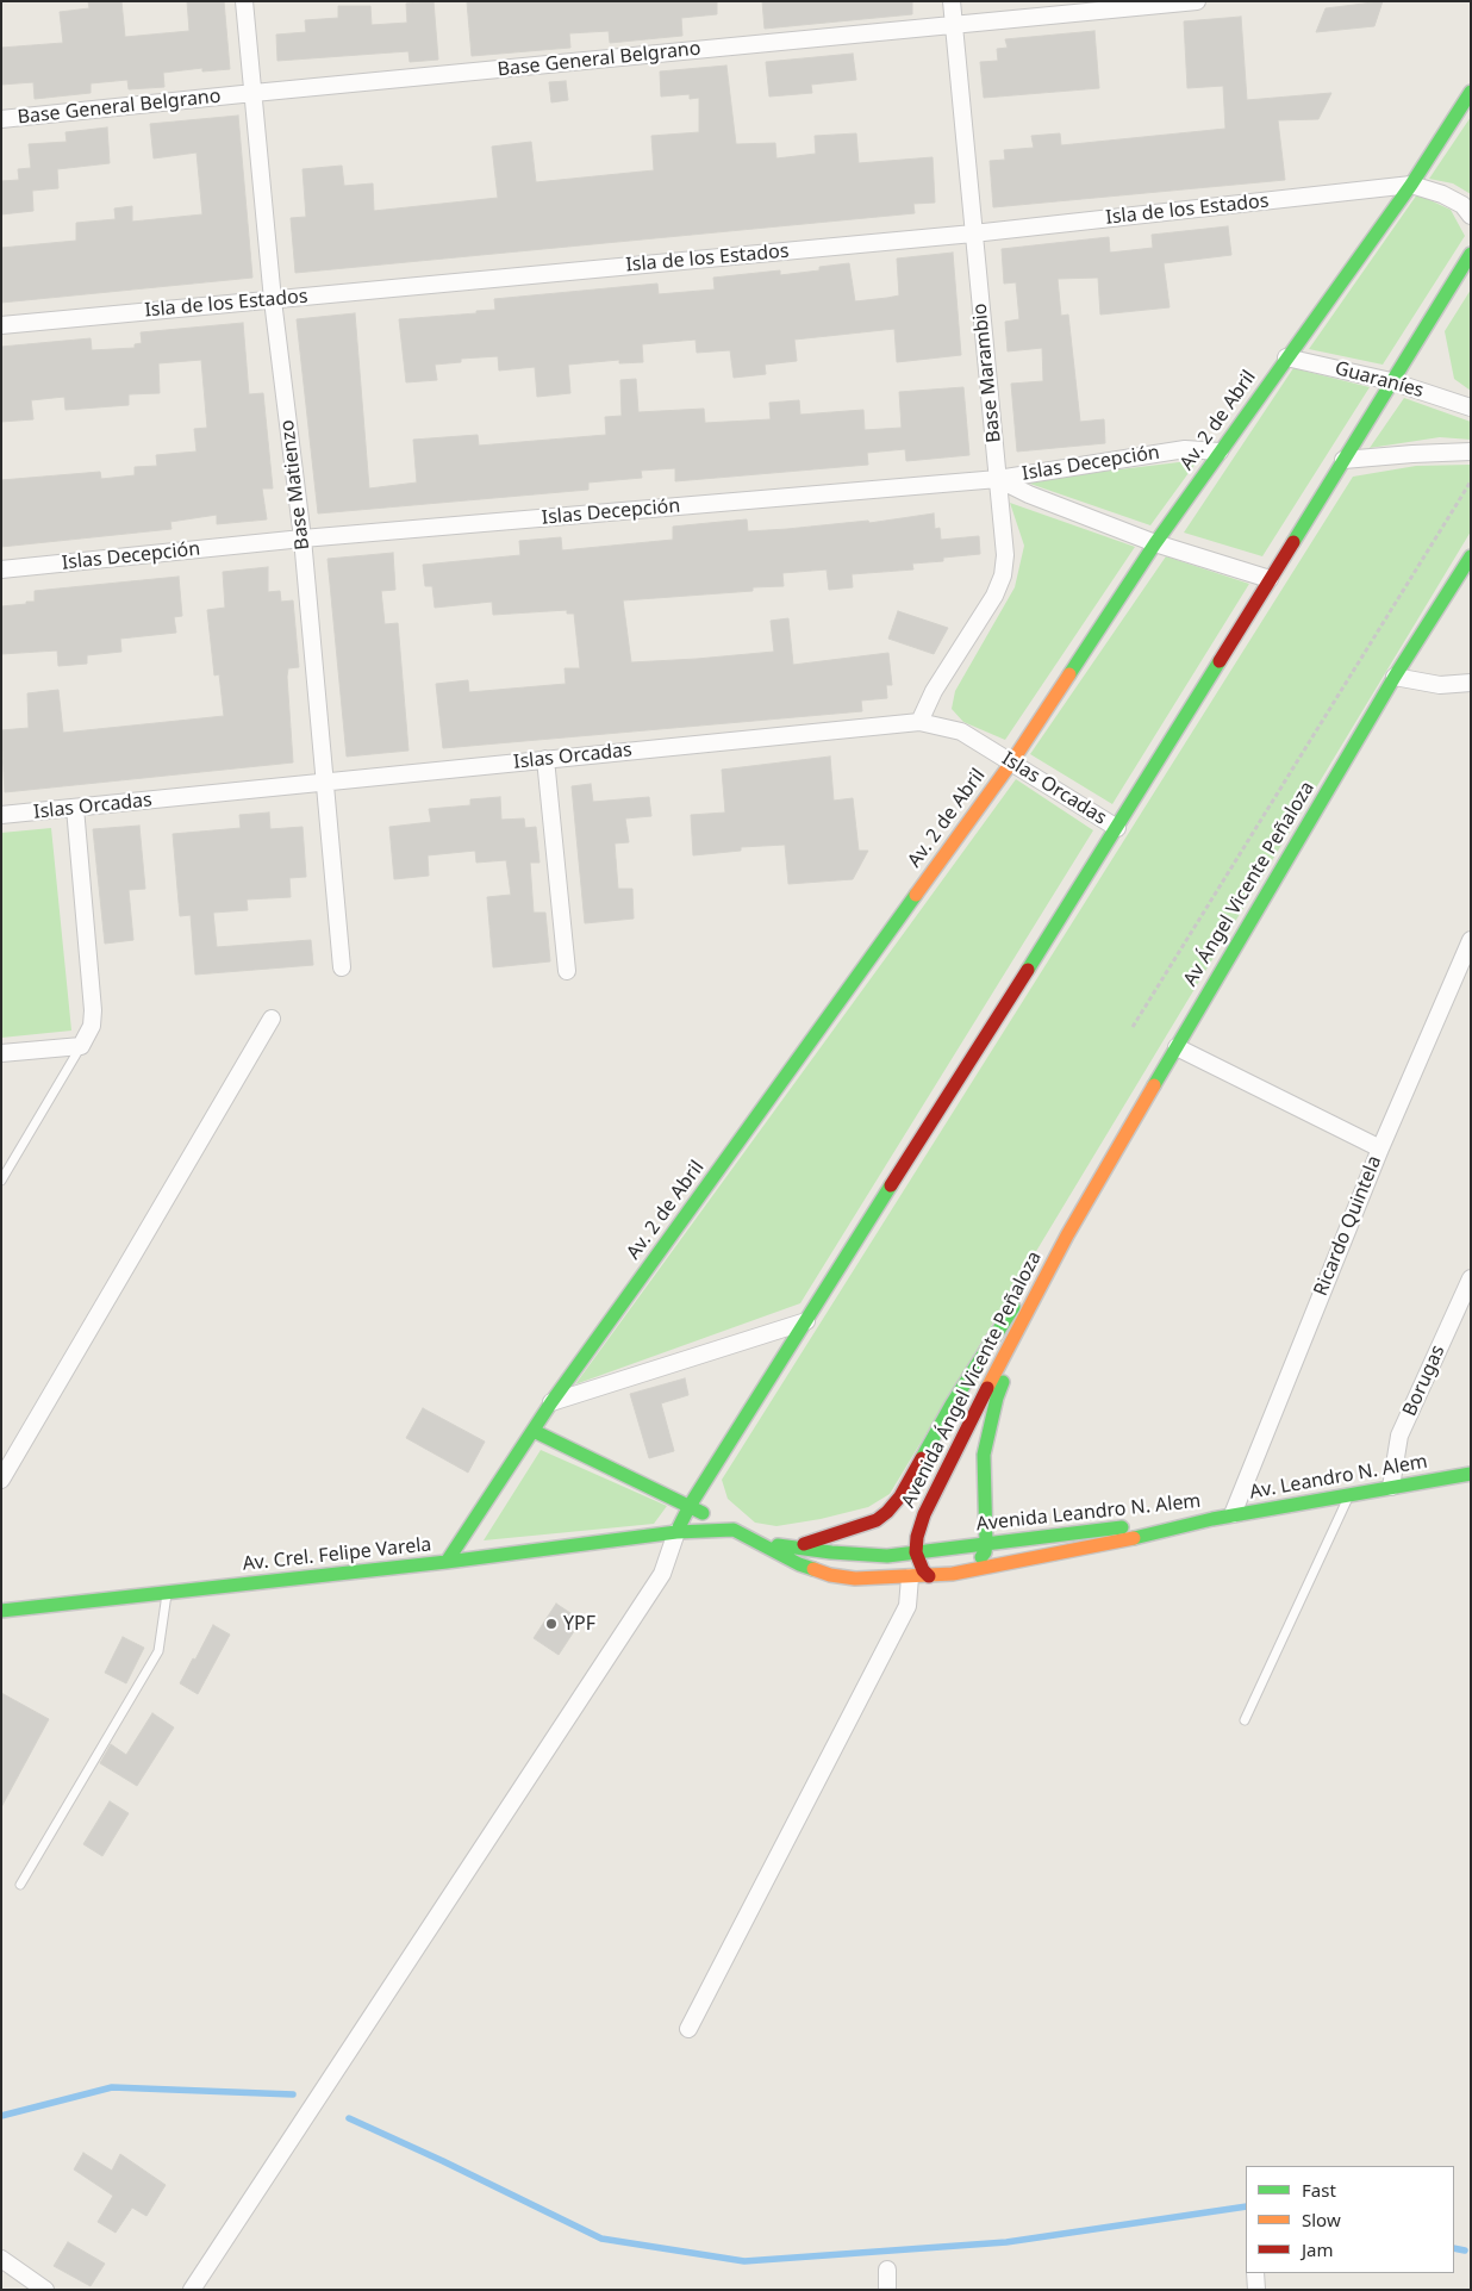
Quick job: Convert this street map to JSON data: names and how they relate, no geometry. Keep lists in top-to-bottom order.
{
  "streets": {
    "main road": [
      "Av. 2 de Abril",
      "Av Ángel Vicente Peñaloza",
      "Avenida Ángel Vicente Peñaloza",
      "Av. Leandro N. Alem",
      "Avenida Leandro N. Alem",
      "Av. Crel. Felipe Varela"
    ],
    "street": [
      "Base General Belgrano",
      "Isla de los Estados",
      "Base Marambio",
      "Guaraníes",
      "Islas Decepción",
      "Base Matienzo",
      "Islas Orcadas",
      "Ricardo Quintela",
      "Borugas"
    ]
  },
  "crossings": [
    ["Base General Belgrano", "Base Marambio"],
    ["Base General Belgrano", "Base Matienzo"],
    ["Isla de los Estados", "Base Marambio"],
    ["Isla de los Estados", "Av. 2 de Abril"],
    ["Isla de los Estados", "Base Matienzo"],
    ["Base Marambio", "Islas Decepción"],
    ["Base Marambio", "Islas Orcadas"],
    ["Guaraníes", "Av. 2 de Abril"],
    ["Av. 2 de Abril", "Islas Decepción"],
    ["Av. 2 de Abril", "Islas Orcadas"],
    ["Av. 2 de Abril", "Av. Crel. Felipe Varela"],
    ["Islas Decepción", "Base Matienzo"],
    ["Base Matienzo", "Islas Orcadas"],
    ["Av Ángel Vicente Peñaloza", "Avenida Ángel Vicente Peñaloza"],
    ["Ricardo Quintela", "Av. Leandro N. Alem"],
    ["Avenida Ángel Vicente Peñaloza", "Avenida Leandro N. Alem"],
    ["Borugas", "Av. Leandro N. Alem"],
    ["Av. Leandro N. Alem", "Avenida Leandro N. Alem"],
    ["Avenida Leandro N. Alem", "Av. Crel. Felipe Varela"]
  ],
  "places": ["YPF"],
  "legend": ["Fast", "Slow", "Jam"]
}
